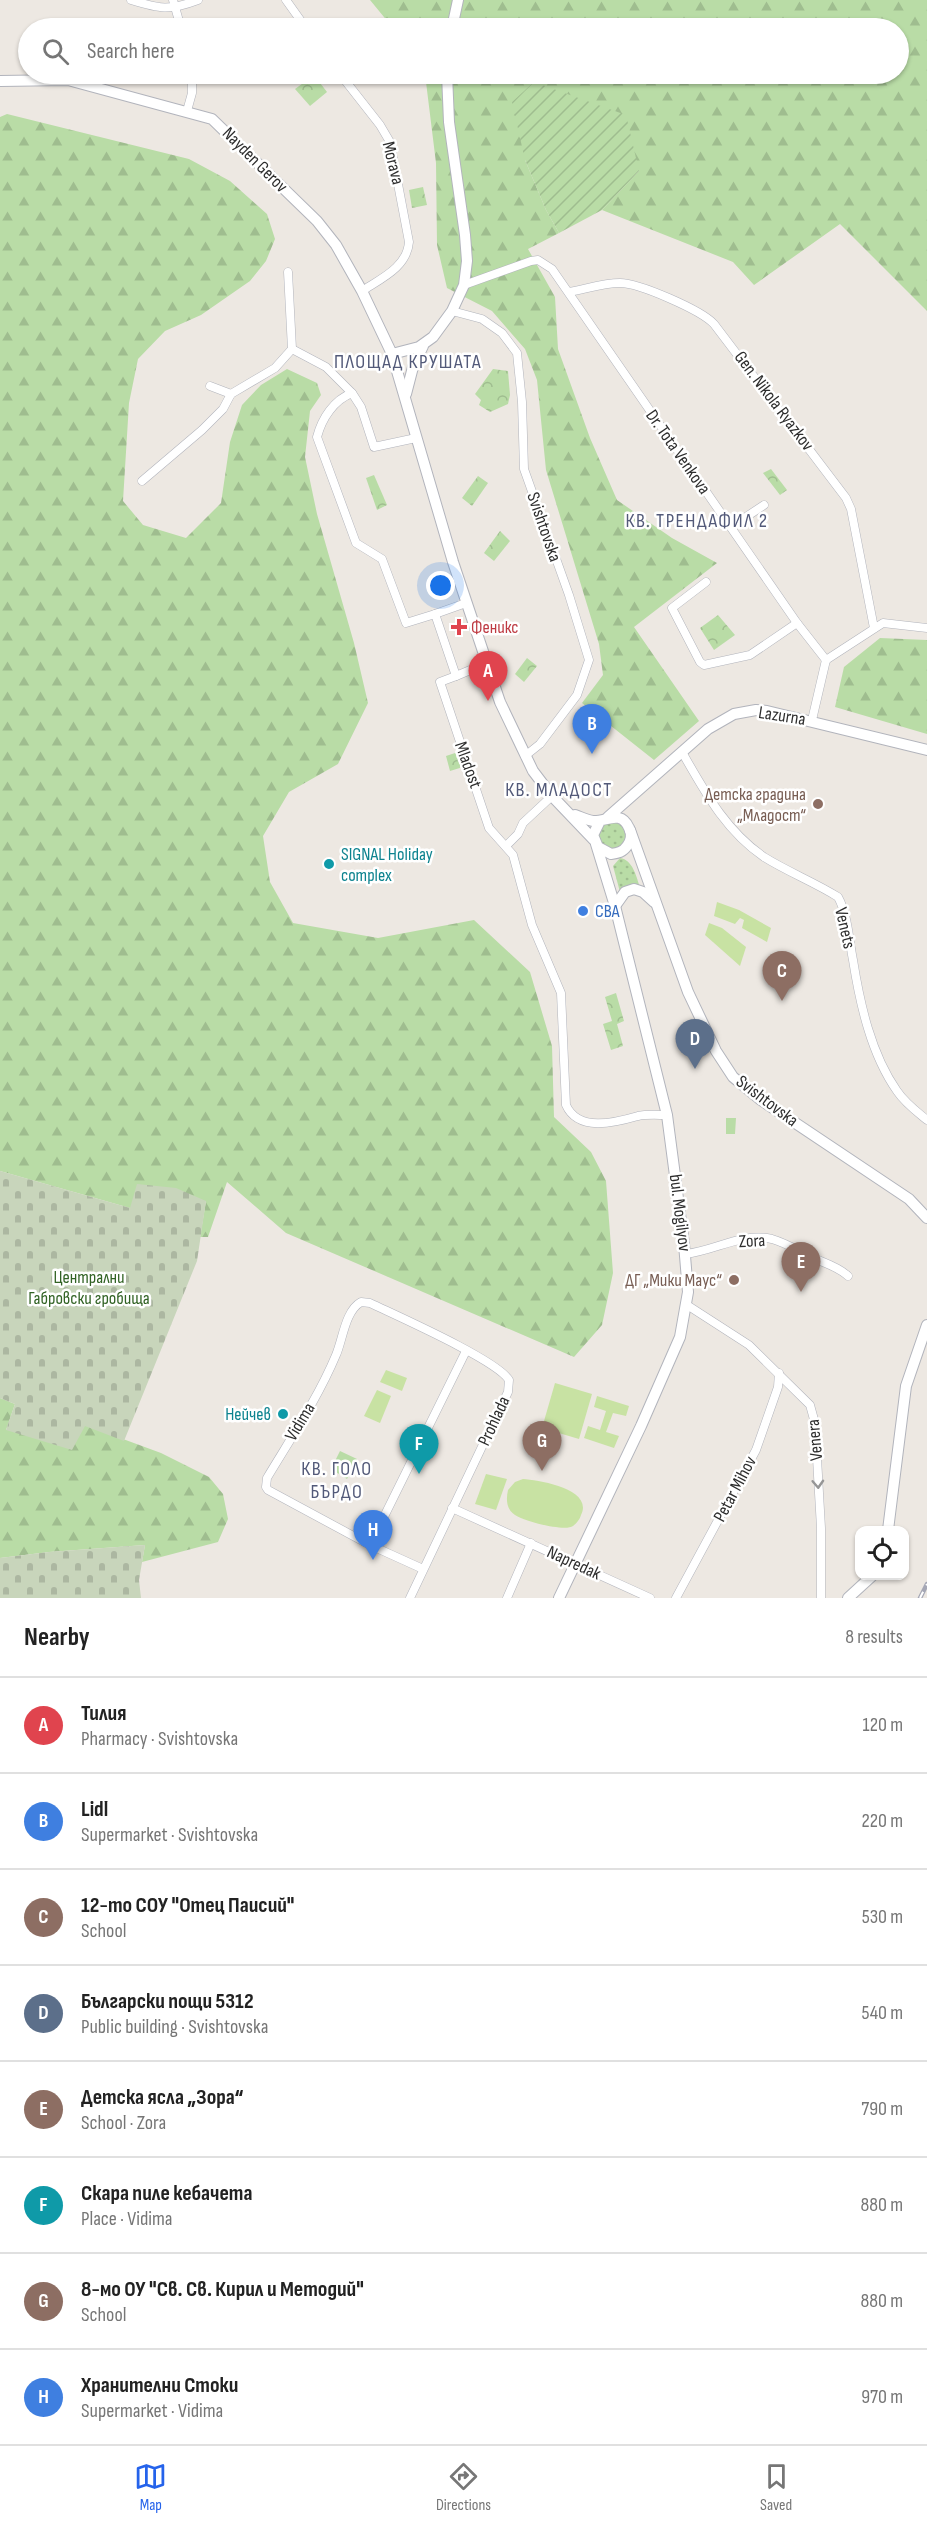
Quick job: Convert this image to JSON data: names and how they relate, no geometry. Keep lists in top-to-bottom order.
{
  "streets": {
    "street": [
      "Nayden Gerov",
      "Morava",
      "Gen. Nikola Ryazkov",
      "Dr. Tota Venkova",
      "Svishtovska",
      "Lazurna",
      "Mladost",
      "Venets",
      "bul. Mogilyov",
      "Zora",
      "Prohlada",
      "Vidima",
      "Venera",
      "Petar Mihov",
      "Napredak"
    ]
  },
  "crossings": [
    ["Nayden Gerov", "Morava"],
    ["Gen. Nikola Ryazkov", "Dr. Tota Venkova"],
    ["Svishtovska", "Lazurna"],
    ["Svishtovska", "bul. Mogilyov"],
    ["Lazurna", "Venets"],
    ["Lazurna", "bul. Mogilyov"],
    ["Mladost", "bul. Mogilyov"],
    ["bul. Mogilyov", "Zora"],
    ["bul. Mogilyov", "Venera"],
    ["bul. Mogilyov", "Napredak"],
    ["Prohlada", "Vidima"],
    ["Prohlada", "Napredak"],
    ["Venera", "Petar Mihov"]
  ],
  "one_way": ["Venera"],
  "districts": [
    "ПЛОЩАД КРУШАТА",
    "КВ. ТРЕНДАФИЛ 2",
    "КВ. МЛАДОСТ",
    "КВ. ГОЛО БЪРДО"
  ],
  "parks": ["Централни Габровски гробища"],
  "places": {
    "health": ["Феникс"],
    "other": [
      "Детска градина „Младост“",
      "SIGNAL Holiday complex",
      "CBA",
      "ДГ „Мики Маус“",
      "Нейчев"
    ]
  },
  "page": {
    "search": "Search here",
    "pins": [
      "A",
      "B",
      "C",
      "D",
      "E",
      "G",
      "F",
      "H"
    ],
    "heading": ["Nearby", "8 results"],
    "list": [
      {
        "mark": "A",
        "name": "Тилия",
        "note": "Pharmacy · Svishtovska",
        "value": "120 m"
      },
      {
        "mark": "B",
        "name": "Lidl",
        "note": "Supermarket · Svishtovska",
        "value": "220 m"
      },
      {
        "mark": "C",
        "name": "12-то СОУ \"Отец Паисий\"",
        "note": "School",
        "value": "530 m"
      },
      {
        "mark": "D",
        "name": "Български пощи 5312",
        "note": "Public building · Svishtovska",
        "value": "540 m"
      },
      {
        "mark": "E",
        "name": "Детска ясла „Зора“",
        "note": "School · Zora",
        "value": "790 m"
      },
      {
        "mark": "F",
        "name": "Скара пиле кебачета",
        "note": "Place · Vidima",
        "value": "880 m"
      },
      {
        "mark": "G",
        "name": "8-мо ОУ \"Св. Св. Кирил и Методий\"",
        "note": "School",
        "value": "880 m"
      },
      {
        "mark": "H",
        "name": "Хранителни Стоки",
        "note": "Supermarket · Vidima",
        "value": "970 m"
      }
    ],
    "nav": ["Map", "Directions", "Saved"]
  }
}
